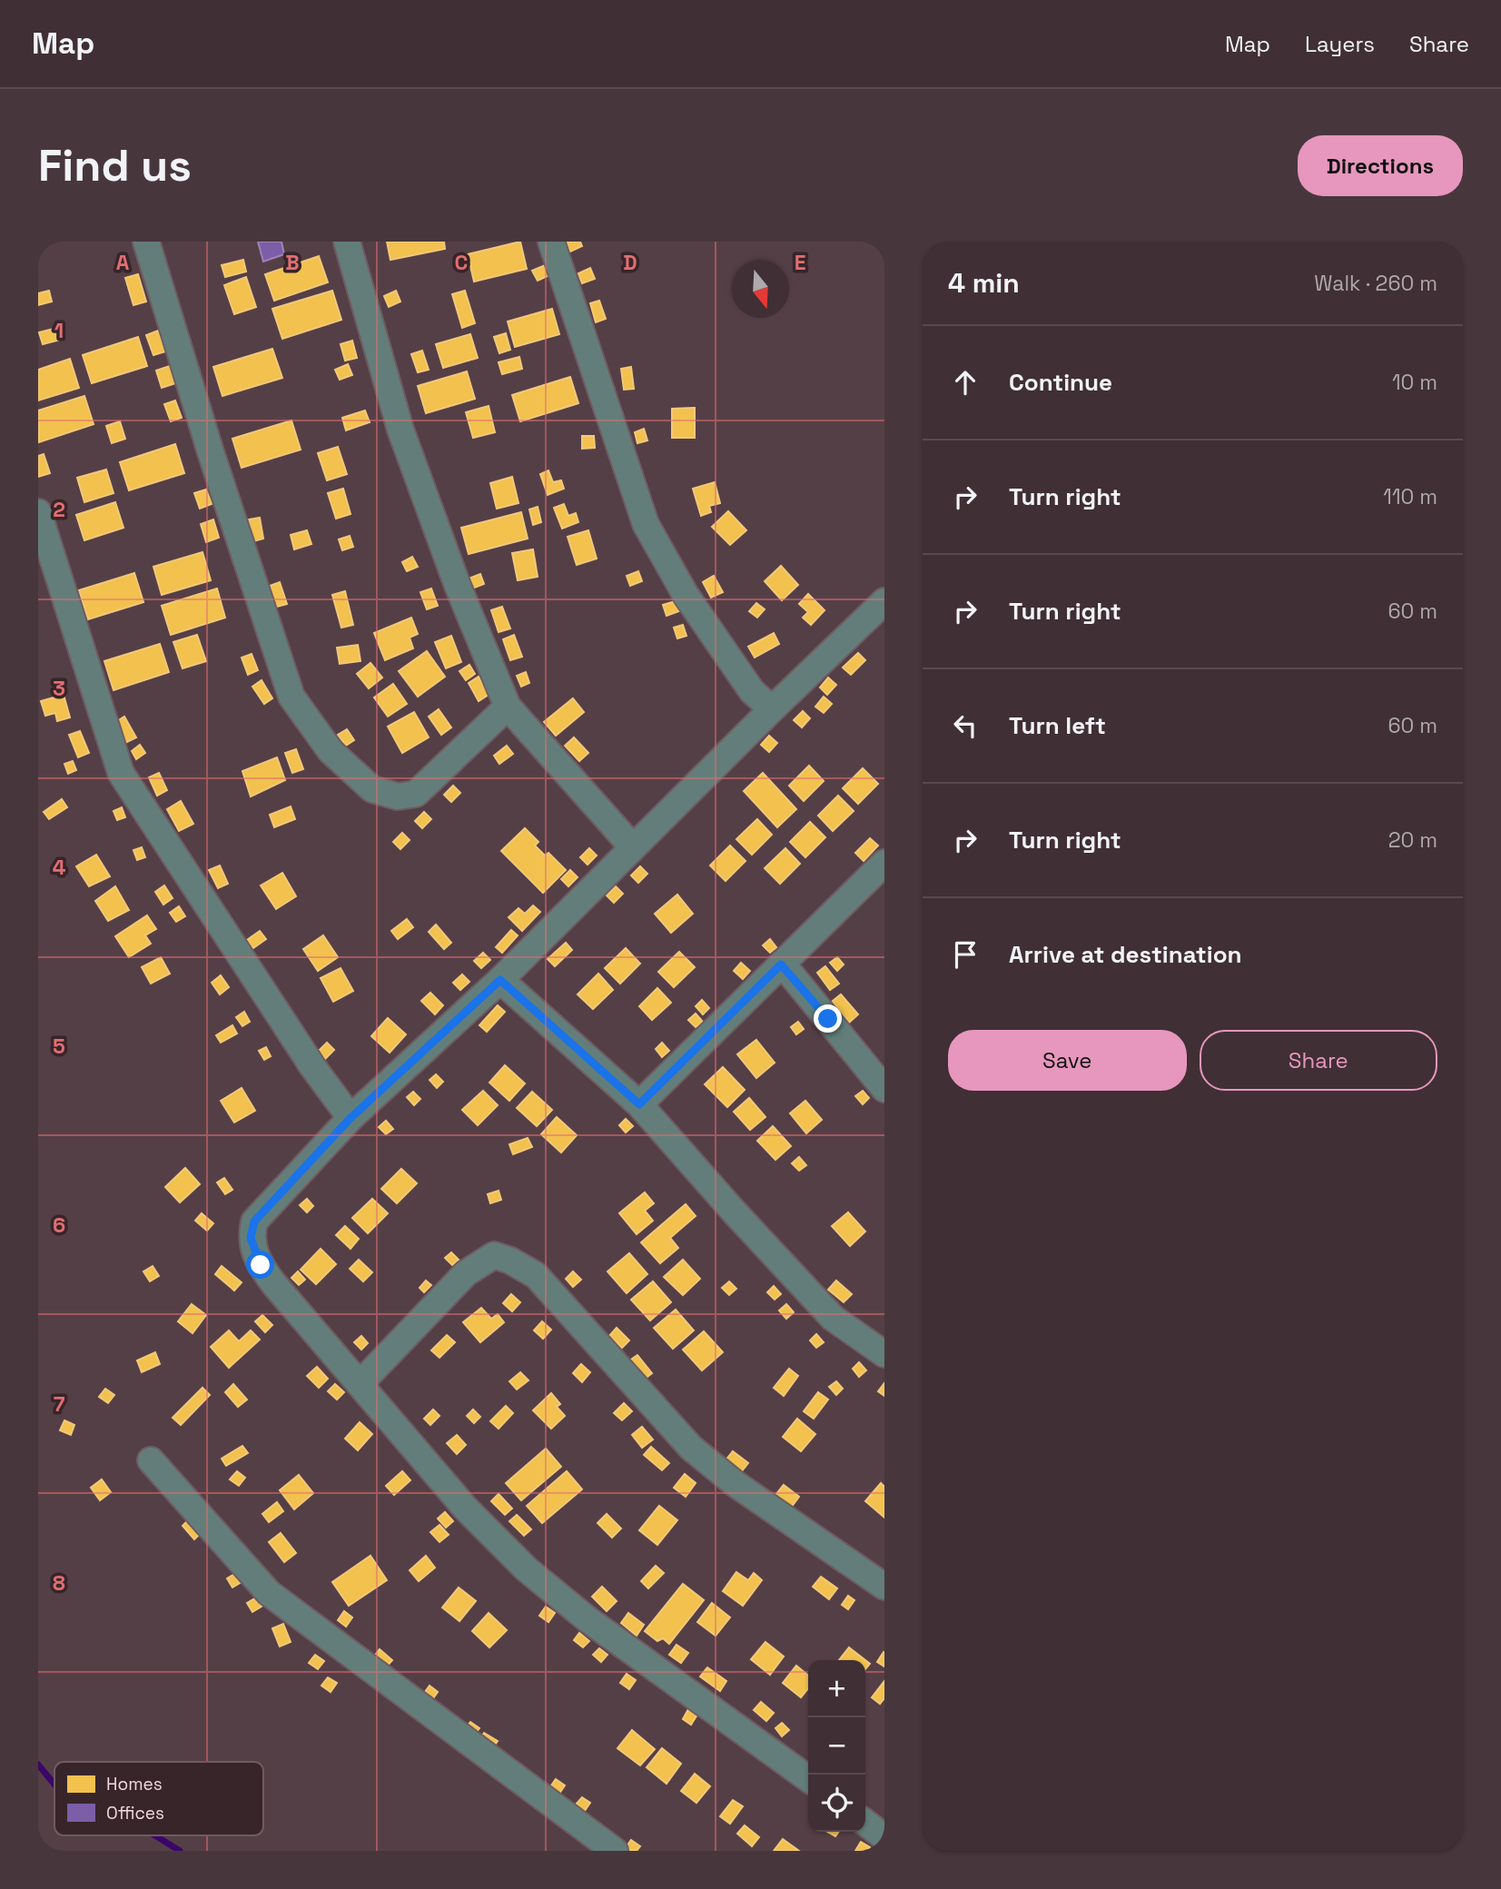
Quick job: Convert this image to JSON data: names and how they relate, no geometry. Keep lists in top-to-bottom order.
{
  "legend": ["Homes", "Offices"],
  "north": "bottom",
  "page": {
    "header": "Map",
    "nav": ["Map", "Layers", "Share"],
    "buttons": [
      "Directions",
      ["Save", "Share"]
    ],
    "title": "Find us",
    "heading": ["4 min", "Walk · 260 m"],
    "list": [
      ["Continue", "10 m"],
      ["Turn right", "110 m"],
      ["Turn right", "60 m"],
      ["Turn left", "60 m"],
      ["Turn right", "20 m"],
      "Arrive at destination"
    ],
    "map_buttons": ["+", "−"]
  },
  "grid": {
    "columns": [
      "A",
      "B",
      "C",
      "D",
      "E"
    ],
    "rows": [
      "1",
      "2",
      "3",
      "4",
      "5",
      "6",
      "7",
      "8"
    ]
  }
}
